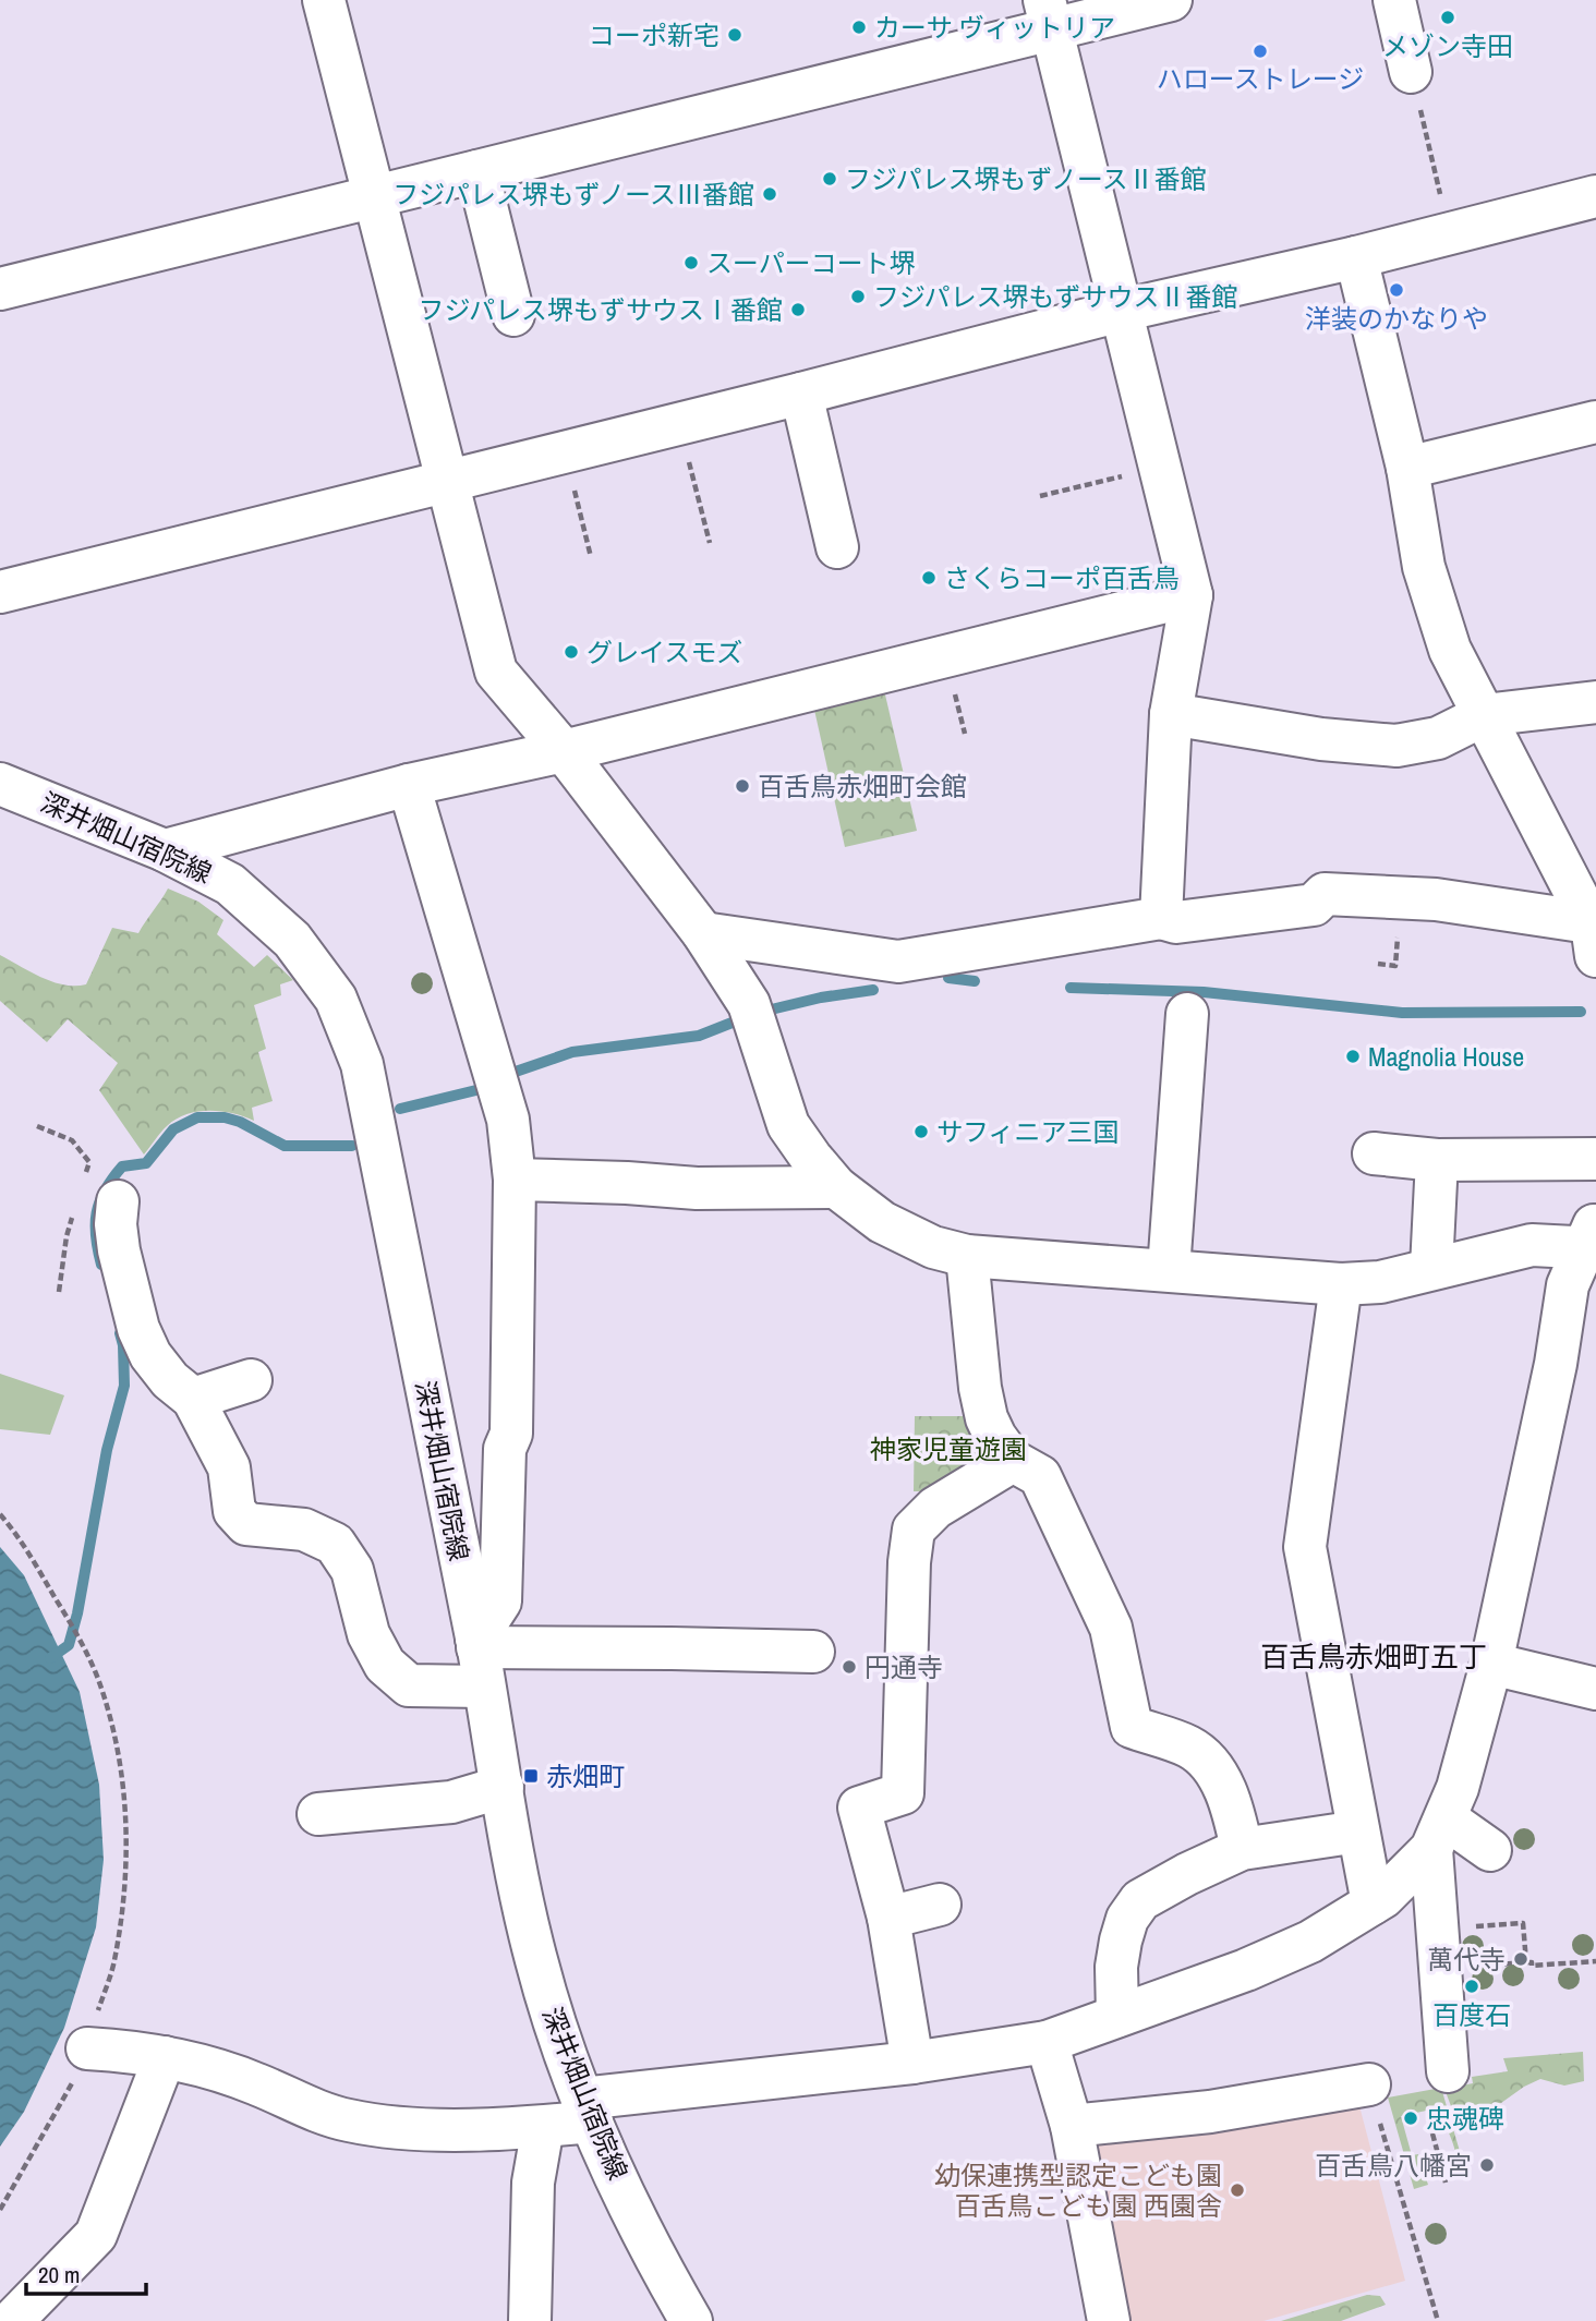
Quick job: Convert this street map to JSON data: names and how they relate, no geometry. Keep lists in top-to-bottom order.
{
  "streets": {
    "street": ["深井畑山宿院線"]
  },
  "districts": ["百舌鳥赤畑町五丁"],
  "parks": ["神家児童遊園"],
  "places": {
    "other": [
      "メゾン寺田",
      "カーサ ヴィットリア",
      "コーポ新宅",
      "ハローストレージ",
      "フジパレス堺もずノースⅡ番館",
      "フジパレス堺もずノースⅢ番館",
      "スーパーコート堺",
      "洋装のかなりや",
      "フジパレス堺もずサウスⅡ番館",
      "フジパレス堺もずサウスⅠ番館",
      "さくらコーポ百舌鳥",
      "グレイスモズ",
      "百舌鳥赤畑町会館",
      "Magnolia House",
      "サフィニア三国",
      "円通寺",
      "萬代寺",
      "百度石",
      "忠魂碑",
      "百舌鳥八幡宮",
      "幼保連携型認定こども園 百舌鳥こども園 西園舎"
    ],
    "transit": ["赤畑町"]
  },
  "scale_bar": "20 m"
}
